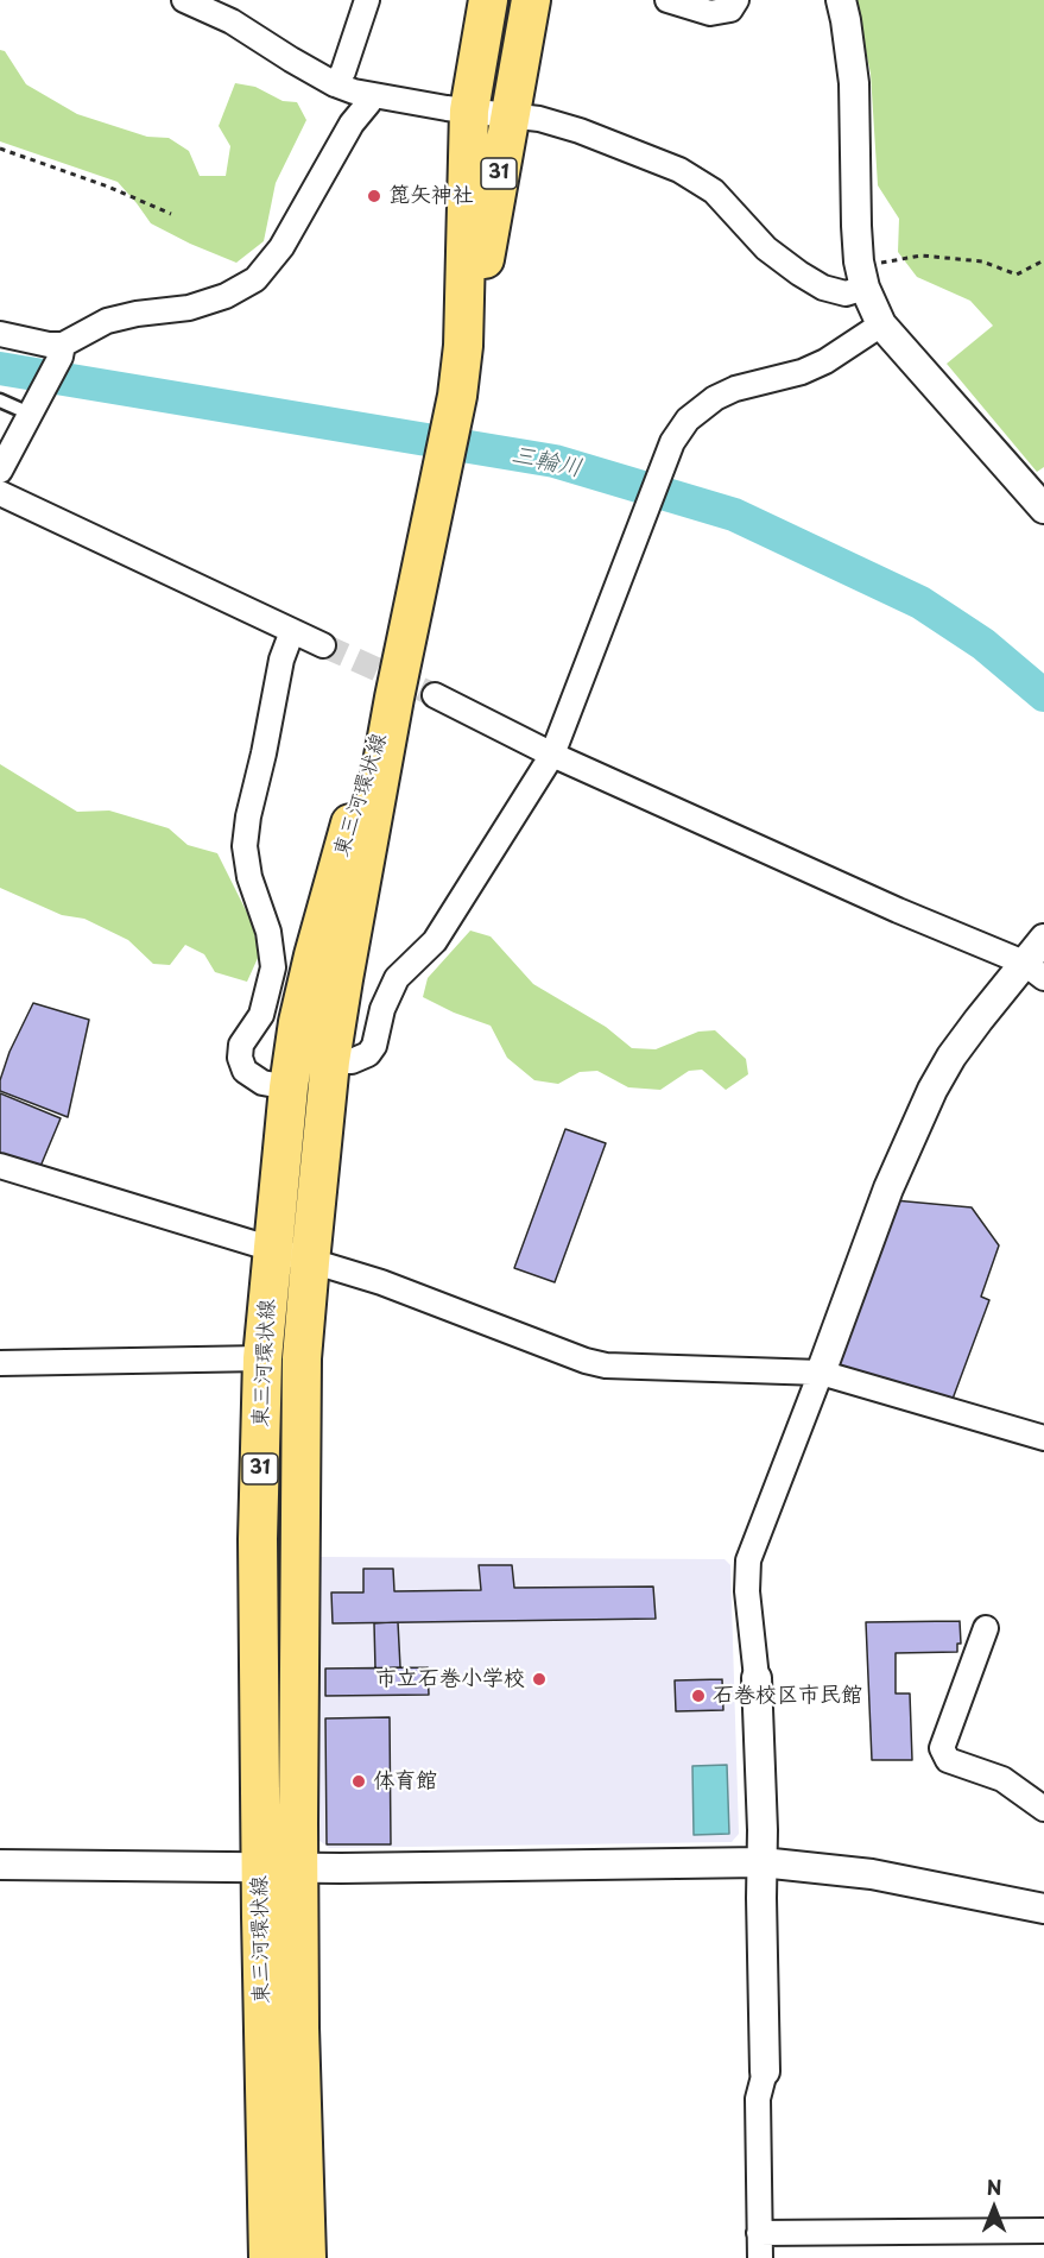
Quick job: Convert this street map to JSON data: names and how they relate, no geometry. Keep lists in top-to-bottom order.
{
  "streets": {
    "main road": ["31", "東三河環状線"]
  },
  "water": ["三輪川"],
  "places": [
    "箆矢神社",
    "市立石巻小学校",
    "石巻校区市民館",
    "体育館"
  ],
  "north": "top"
}
